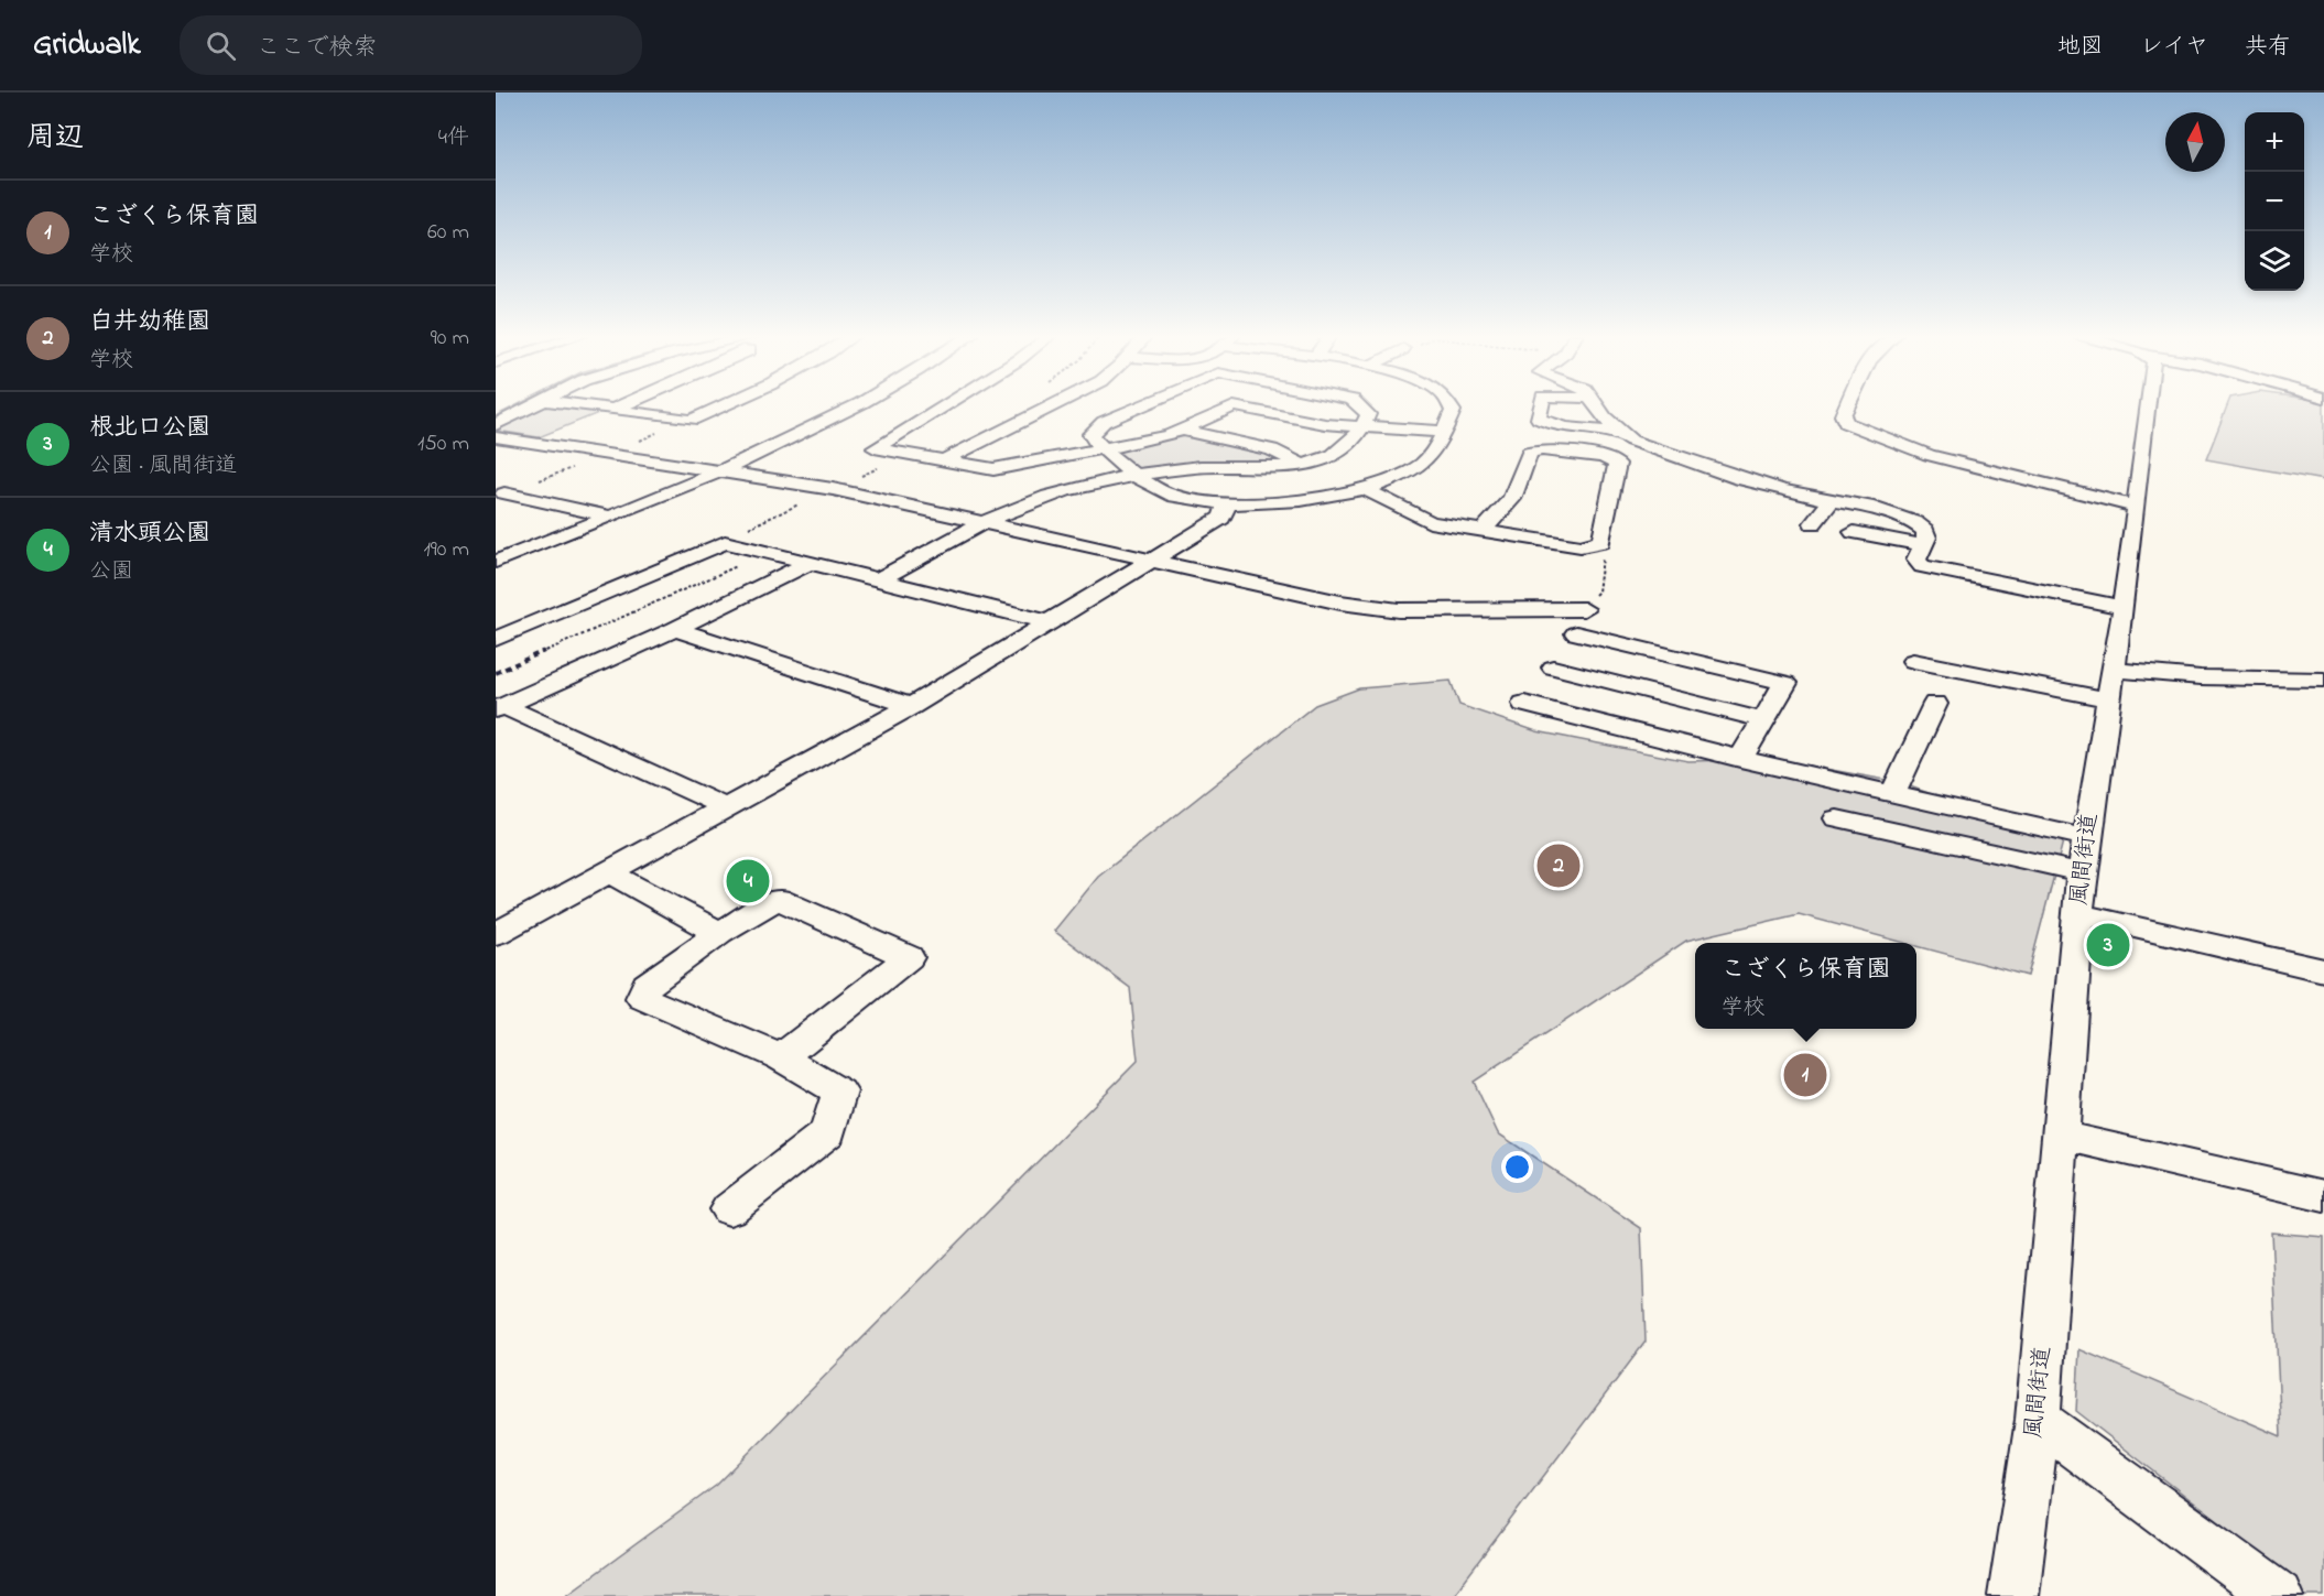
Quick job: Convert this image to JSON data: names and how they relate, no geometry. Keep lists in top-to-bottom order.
{
  "streets": {
    "street": ["風間街道"]
  },
  "north": "top",
  "page": {
    "header": "Gridwalk",
    "search": "ここで検索",
    "nav": ["地図", "レイヤ", "共有"],
    "heading": ["周辺", "4件"],
    "map_buttons": ["+", "−"],
    "list": [
      {
        "mark": "1",
        "name": "こざくら保育園",
        "note": "学校",
        "value": "60 m"
      },
      {
        "mark": "2",
        "name": "白井幼稚園",
        "note": "学校",
        "value": "90 m"
      },
      {
        "mark": "3",
        "name": "根北口公園",
        "note": "公園 · 風間街道",
        "value": "150 m"
      },
      {
        "mark": "4",
        "name": "清水頭公園",
        "note": "公園",
        "value": "190 m"
      }
    ],
    "pins": [
      "2",
      "4",
      "3",
      "1"
    ],
    "popup": ["こざくら保育園", "学校"]
  }
}
